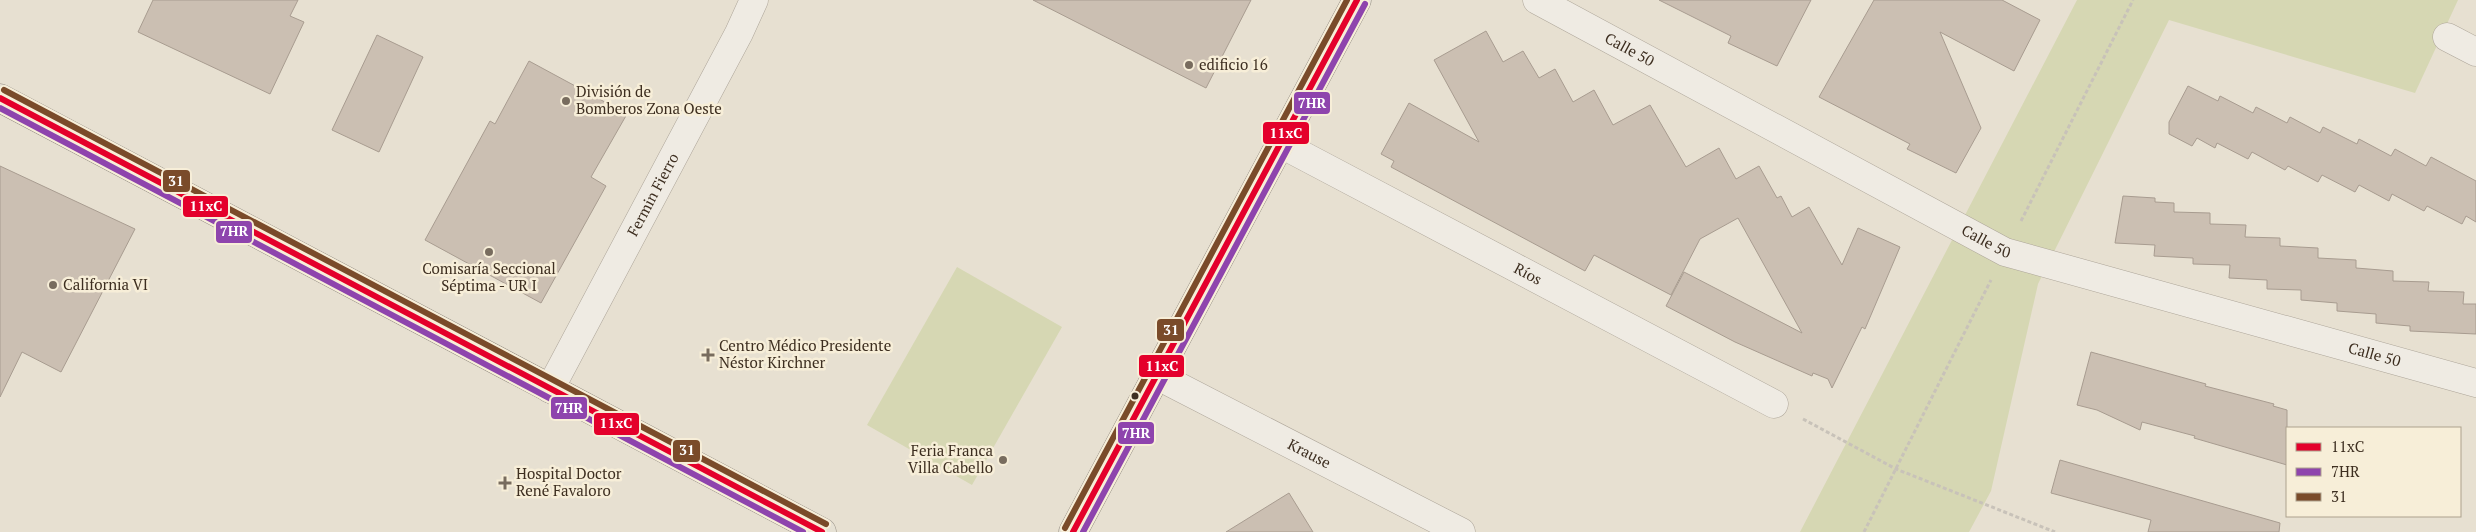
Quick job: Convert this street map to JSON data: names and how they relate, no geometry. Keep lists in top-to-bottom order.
{
  "streets": {
    "street": [
      "Calle 50",
      "Fermin Fierro",
      "Ríos",
      "Krause"
    ]
  },
  "places": {
    "other": [
      "edificio 16",
      "División de Bomberos Zona Oeste",
      "Comisaría Seccional Séptima - UR I",
      "California VI",
      "Feria Franca Villa Cabello"
    ],
    "health": ["Centro Médico Presidente Néstor Kirchner", "Hospital Doctor René Favaloro"]
  },
  "lines": ["transit line 11xC", "transit line 31", "transit line 7HR"],
  "legend": ["11xC", "7HR", "31"]
}
